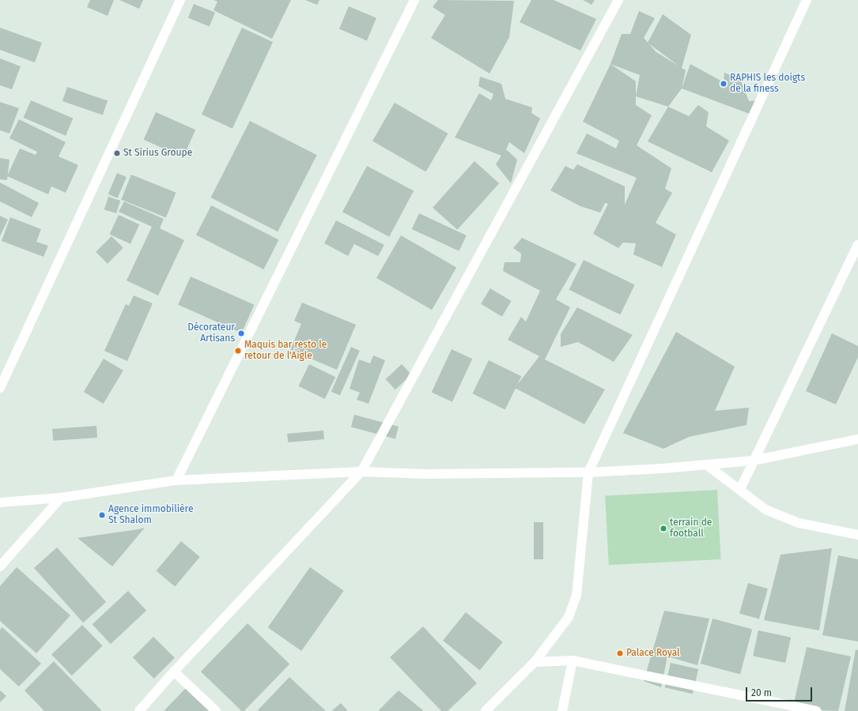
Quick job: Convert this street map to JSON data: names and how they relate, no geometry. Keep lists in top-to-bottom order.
{
  "places": [
    "RAPHIS les doigts de la finess",
    "St Sirius Groupe",
    "Décorateur Artisans",
    "Maquis bar resto le retour de l'Aigle",
    "Agence immobilière St Shalom",
    "terrain de football",
    "Palace Royal"
  ],
  "scale_bar": "20 m"
}
